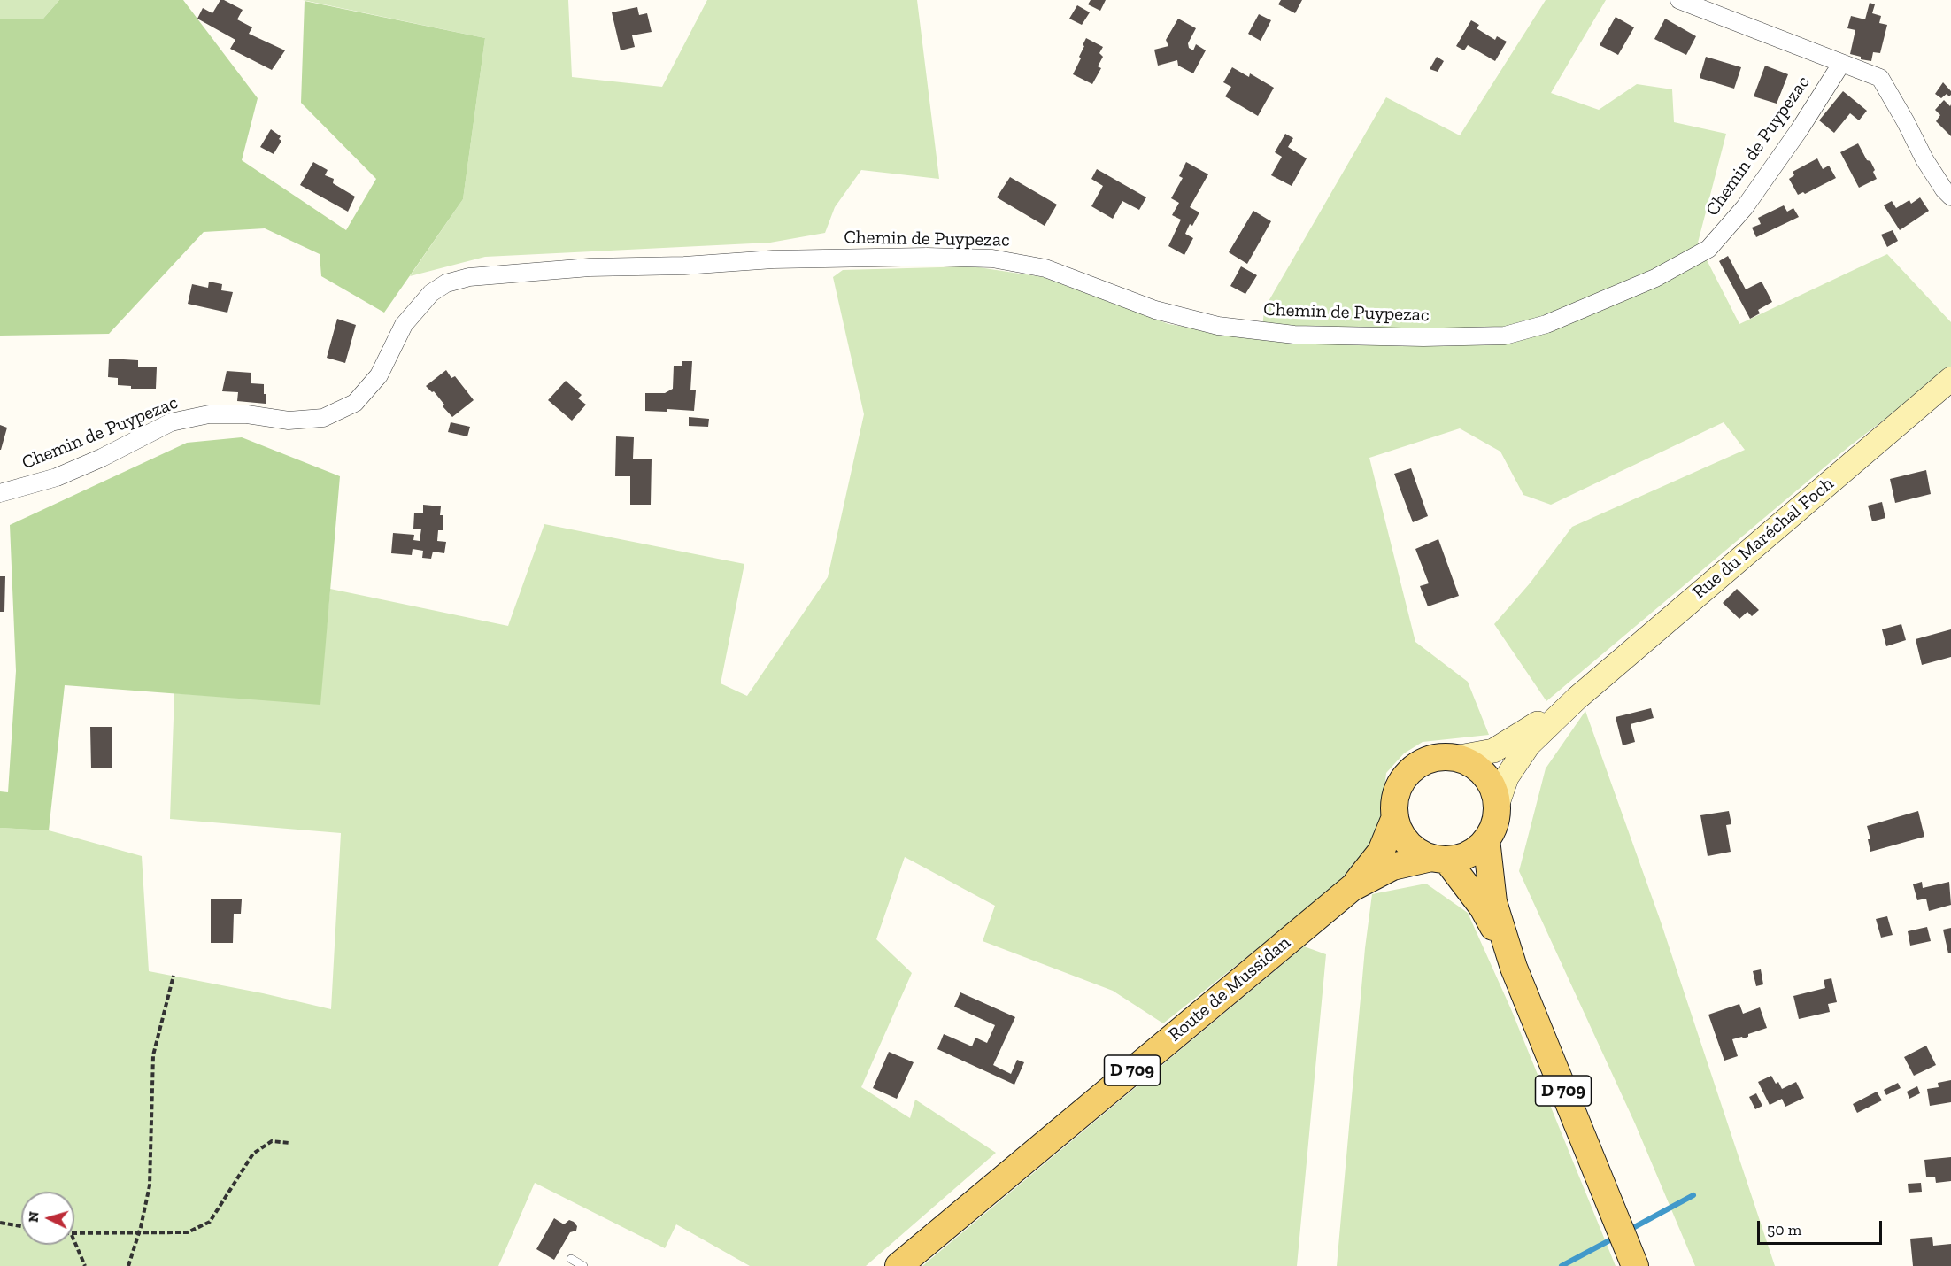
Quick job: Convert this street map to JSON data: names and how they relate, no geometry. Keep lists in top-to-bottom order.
{
  "streets": {
    "main road": ["Rue du Maréchal Foch", "Route de Mussidan", "D 709"],
    "street": ["Chemin de Puypezac"]
  },
  "crossings": [
    ["Rue du Maréchal Foch", "Route de Mussidan"],
    ["Rue du Maréchal Foch", "D 709"],
    ["Route de Mussidan", "D 709"]
  ],
  "scale_bar": "50 m",
  "north": "left"
}
